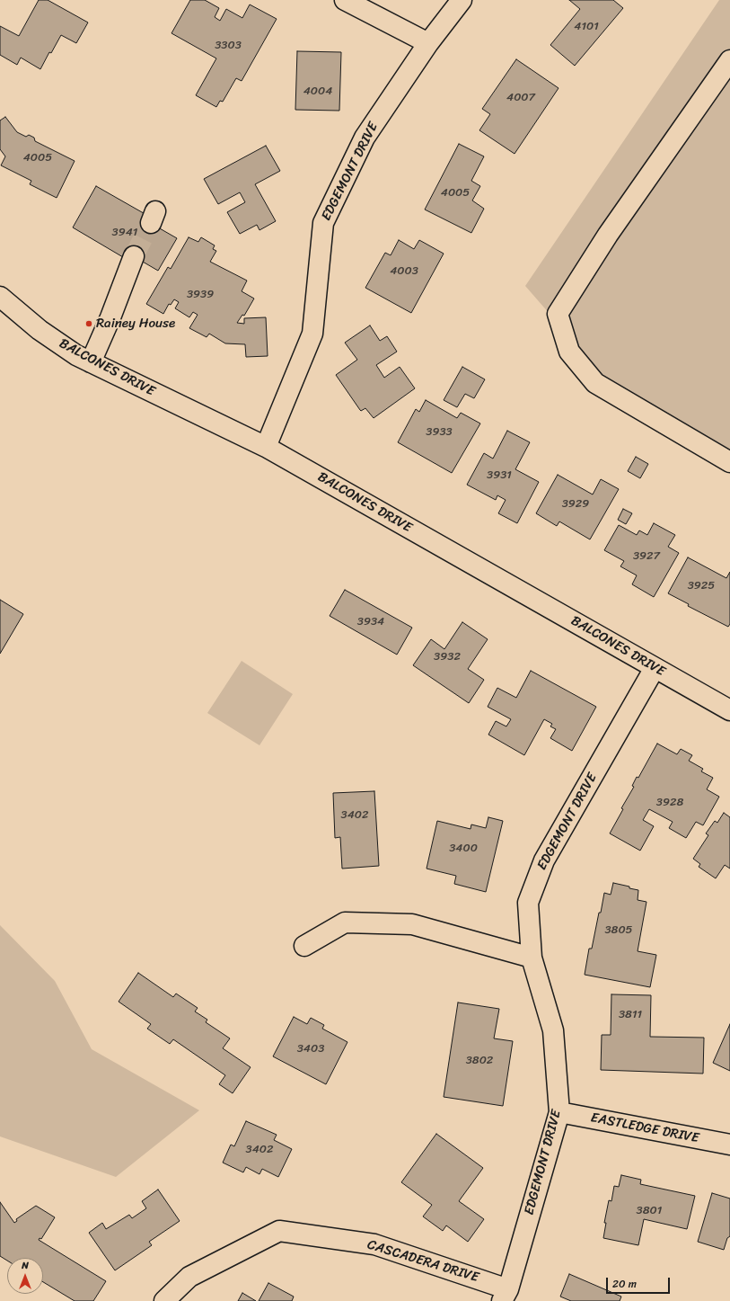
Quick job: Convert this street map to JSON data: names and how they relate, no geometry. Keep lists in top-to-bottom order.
{
  "streets": {
    "street": [
      "EDGEMONT DRIVE",
      "BALCONES DRIVE",
      "EASTLEDGE DRIVE",
      "CASCADERA DRIVE"
    ]
  },
  "crossings": [
    ["EDGEMONT DRIVE", "BALCONES DRIVE"],
    ["EDGEMONT DRIVE", "EASTLEDGE DRIVE"],
    ["EDGEMONT DRIVE", "CASCADERA DRIVE"]
  ],
  "places": ["Rainey House"],
  "house_numbers": [
    "4101",
    "3303",
    "4004",
    "4007",
    "4005",
    "4005",
    "3941",
    "4003",
    "3939",
    "3933",
    "3931",
    "3929",
    "3927",
    "3925",
    "3934",
    "3932",
    "3928",
    "3402",
    "3400",
    "3805",
    "3811",
    "3403",
    "3802",
    "3402",
    "3801"
  ],
  "scale_bar": "20 m",
  "north": "top"
}
